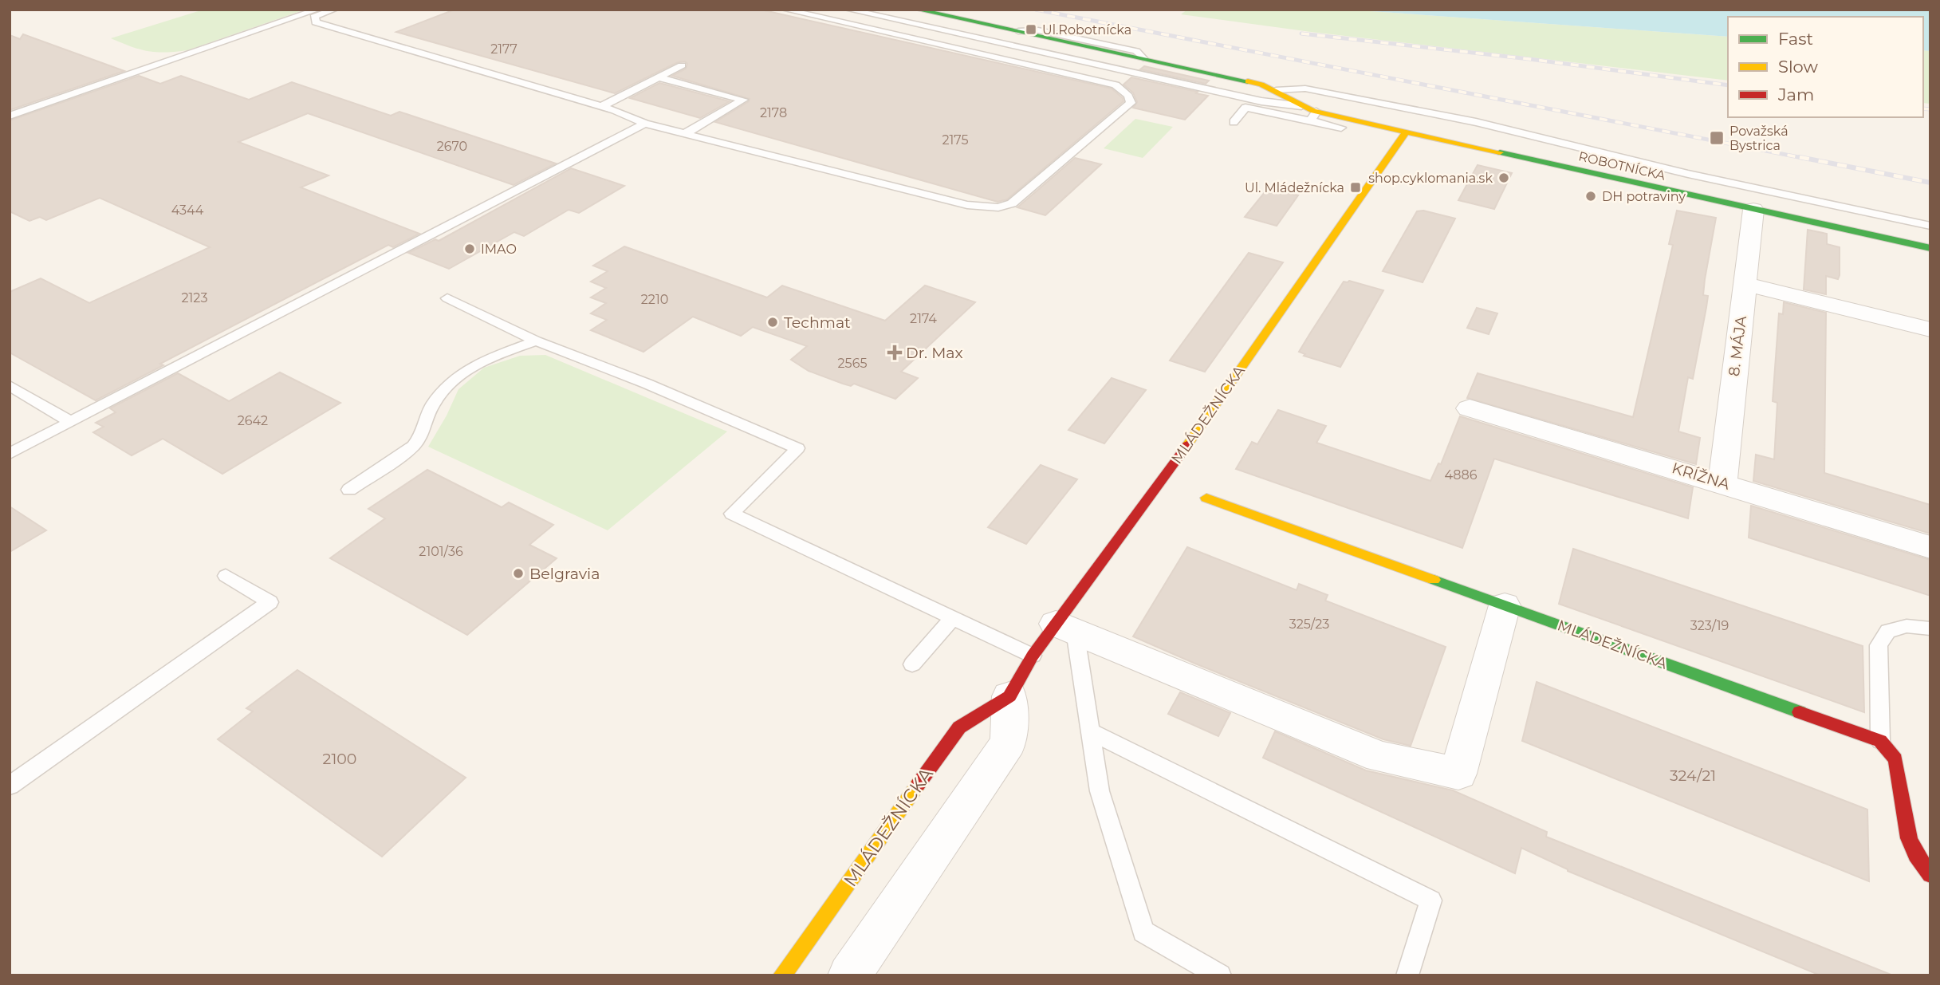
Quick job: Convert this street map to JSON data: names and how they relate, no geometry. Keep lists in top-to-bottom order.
{
  "streets": {
    "street": [
      "ROBOTNÍCKA",
      "8. MÁJA",
      "MLÁDEŽNÍCKA",
      "KRÍŽNA"
    ]
  },
  "crossings": [
    ["ROBOTNÍCKA", "8. MÁJA"],
    ["ROBOTNÍCKA", "MLÁDEŽNÍCKA"],
    ["8. MÁJA", "KRÍŽNA"]
  ],
  "places": {
    "transit": ["Ul.Robotnícka", "Považská Bystrica", "Ul. Mládežnícka"],
    "other": [
      "shop.cyklomania.sk",
      "DH potraviny",
      "IMAO",
      "Techmat",
      "Belgravia"
    ],
    "health": ["Dr. Max"]
  },
  "house_numbers": [
    "2177",
    "2178",
    "2175",
    "2670",
    "4344",
    "2123",
    "2210",
    "2174",
    "2565",
    "2642",
    "4886",
    "2101/36",
    "325/23",
    "323/19",
    "2100",
    "324/21"
  ],
  "legend": ["Fast", "Slow", "Jam"]
}
